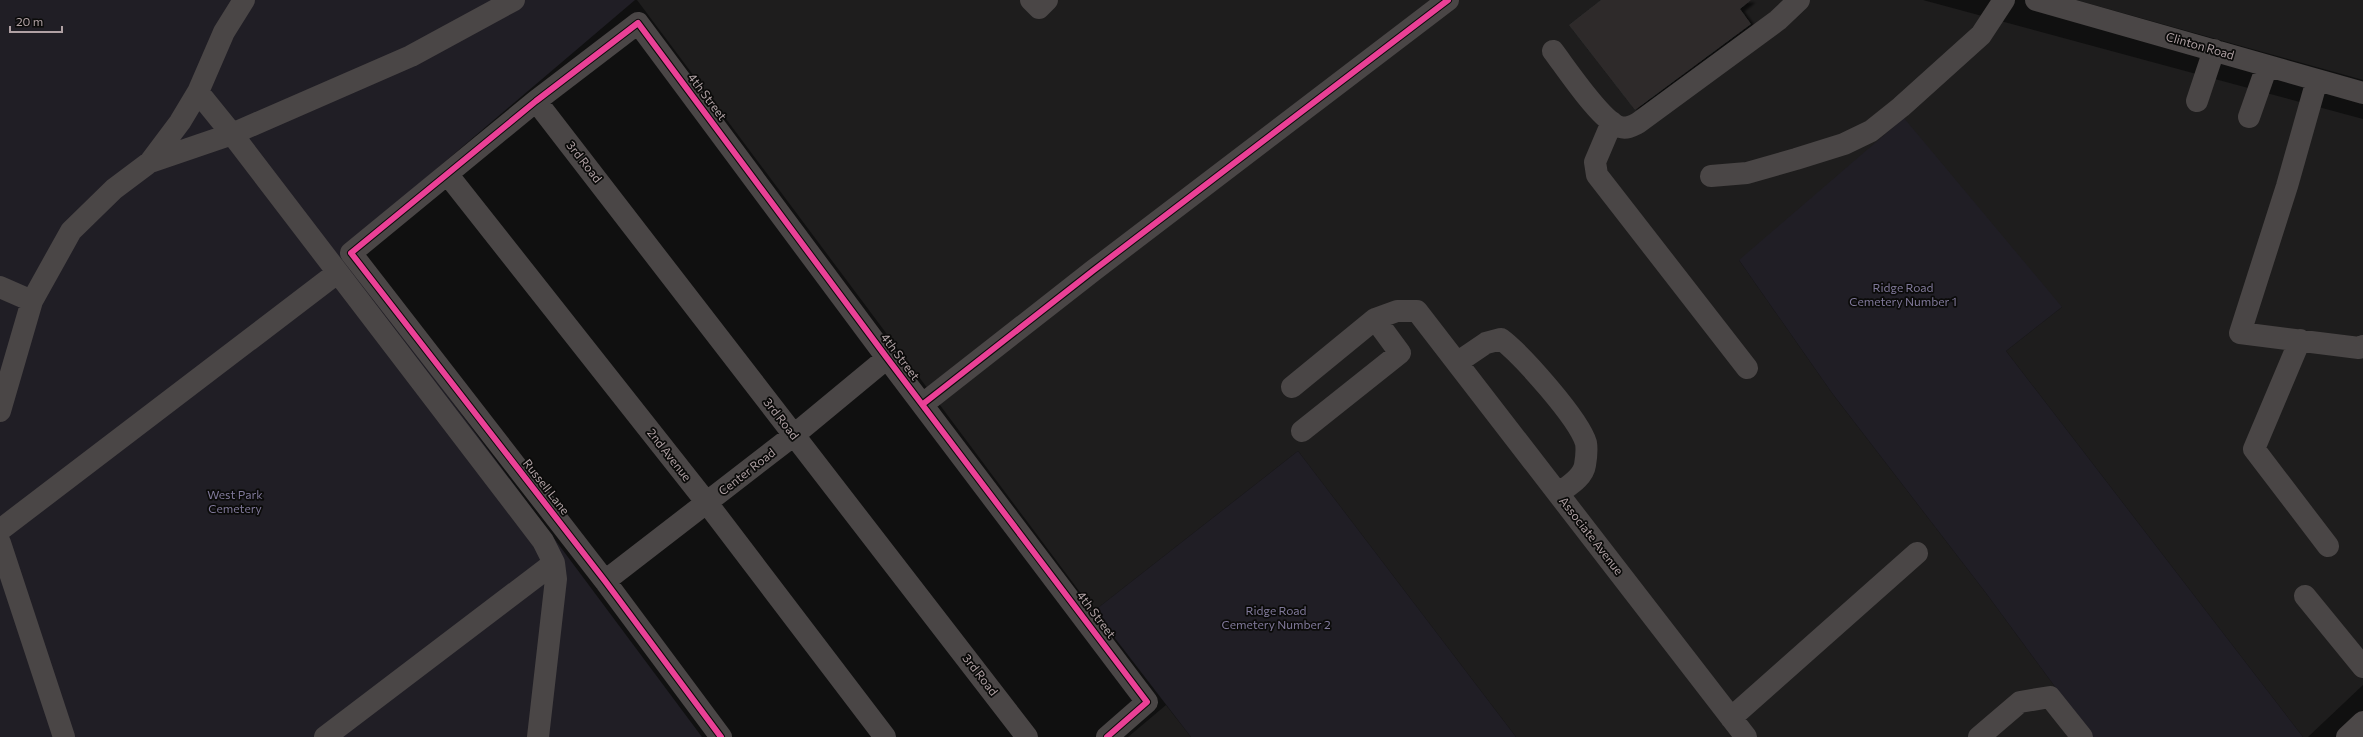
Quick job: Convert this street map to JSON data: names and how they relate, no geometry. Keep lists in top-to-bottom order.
{
  "streets": {
    "street": [
      "Clinton Road",
      "4th Street",
      "3rd Road",
      "2nd Avenue",
      "Center Road",
      "Russell Lane",
      "Associate Avenue"
    ]
  },
  "crossings": [
    ["4th Street", "3rd Road"],
    ["4th Street", "Center Road"],
    ["3rd Road", "Center Road"],
    ["2nd Avenue", "Center Road"],
    ["2nd Avenue", "Russell Lane"],
    ["Center Road", "Russell Lane"]
  ],
  "parks": ["Ridge Road Cemetery Number 1", "West Park Cemetery", "Ridge Road Cemetery Number 2"],
  "scale_bar": "20 m"
}
